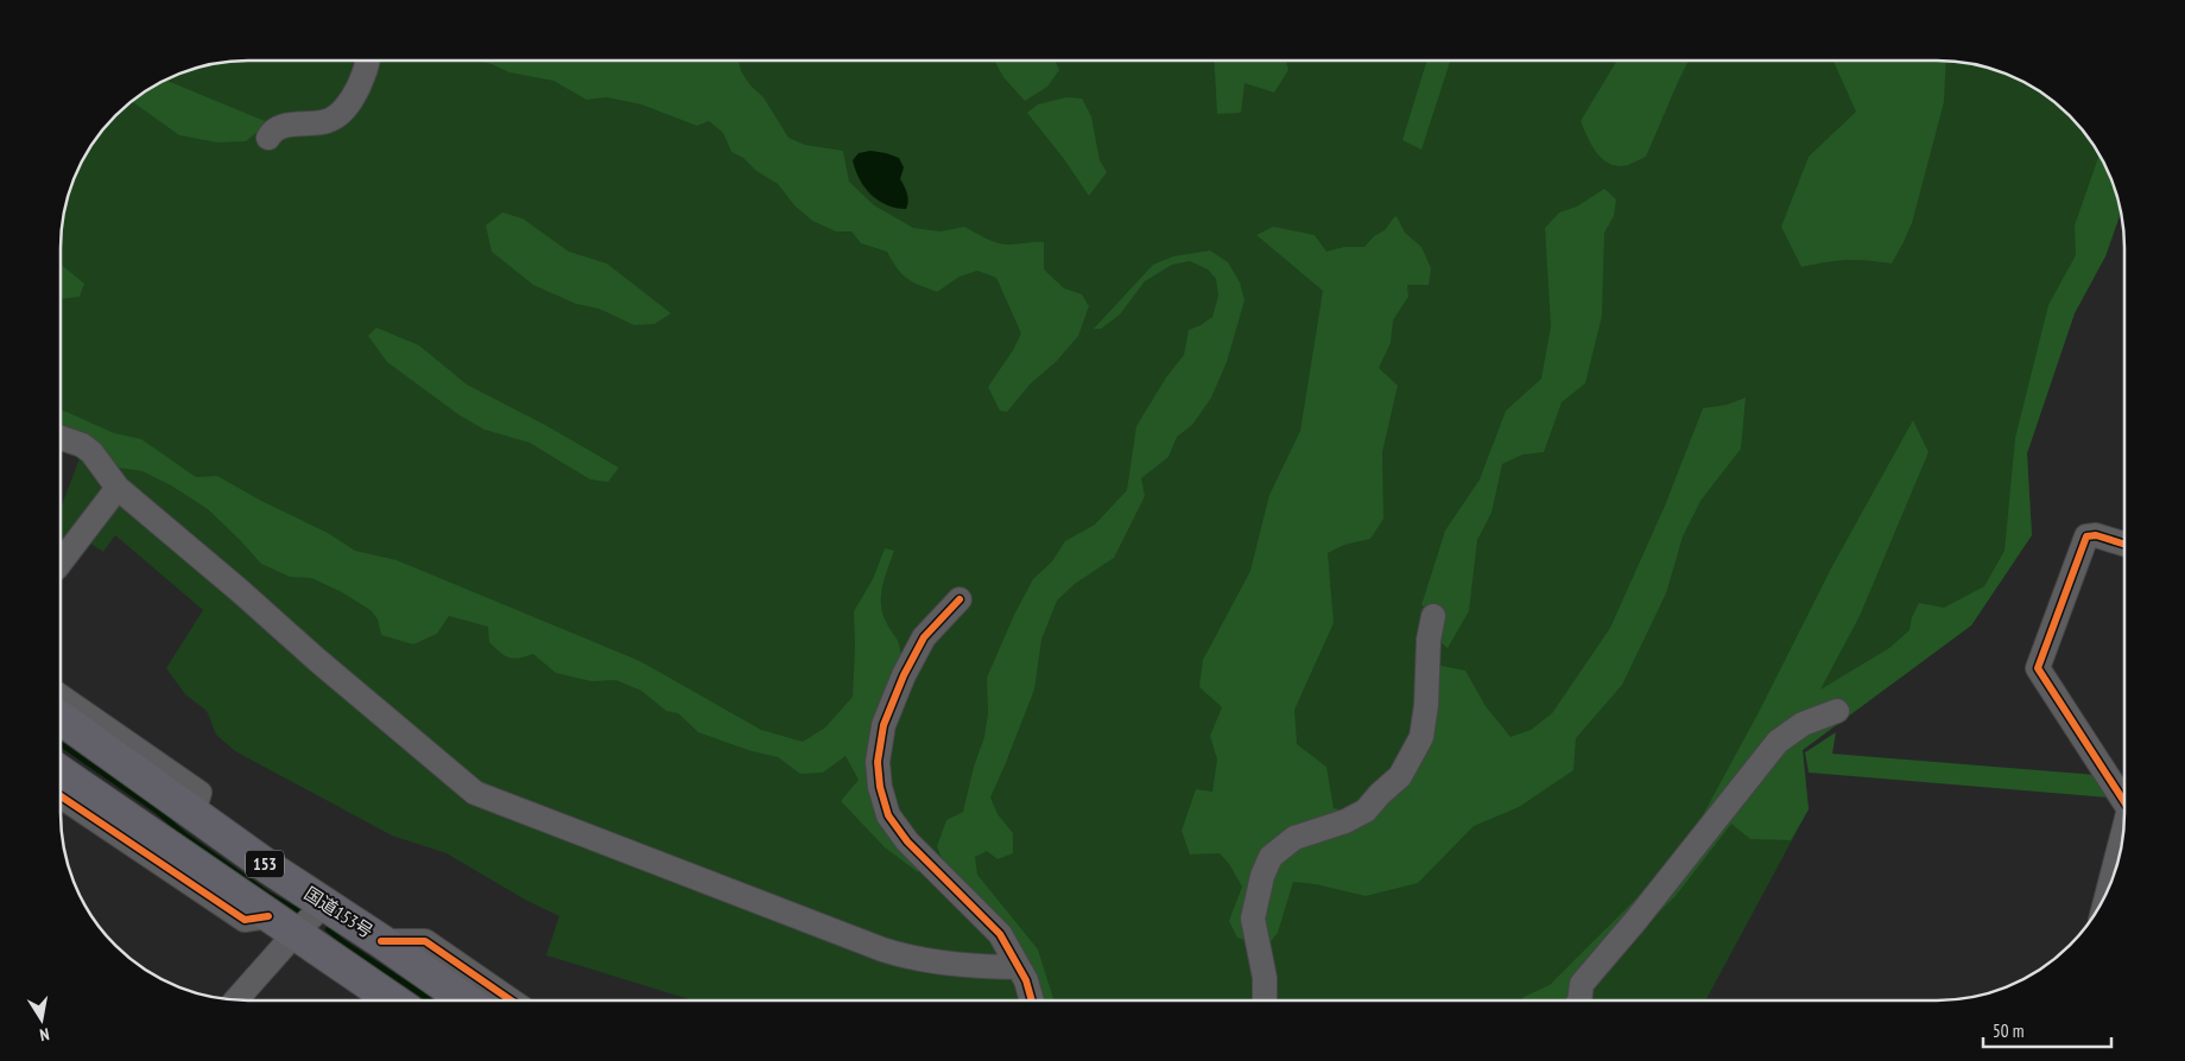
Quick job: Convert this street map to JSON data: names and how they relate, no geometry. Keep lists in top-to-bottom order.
{
  "streets": {
    "highway": ["153", "国道153号"]
  },
  "scale_bar": "50 m",
  "north": "bottom"
}
